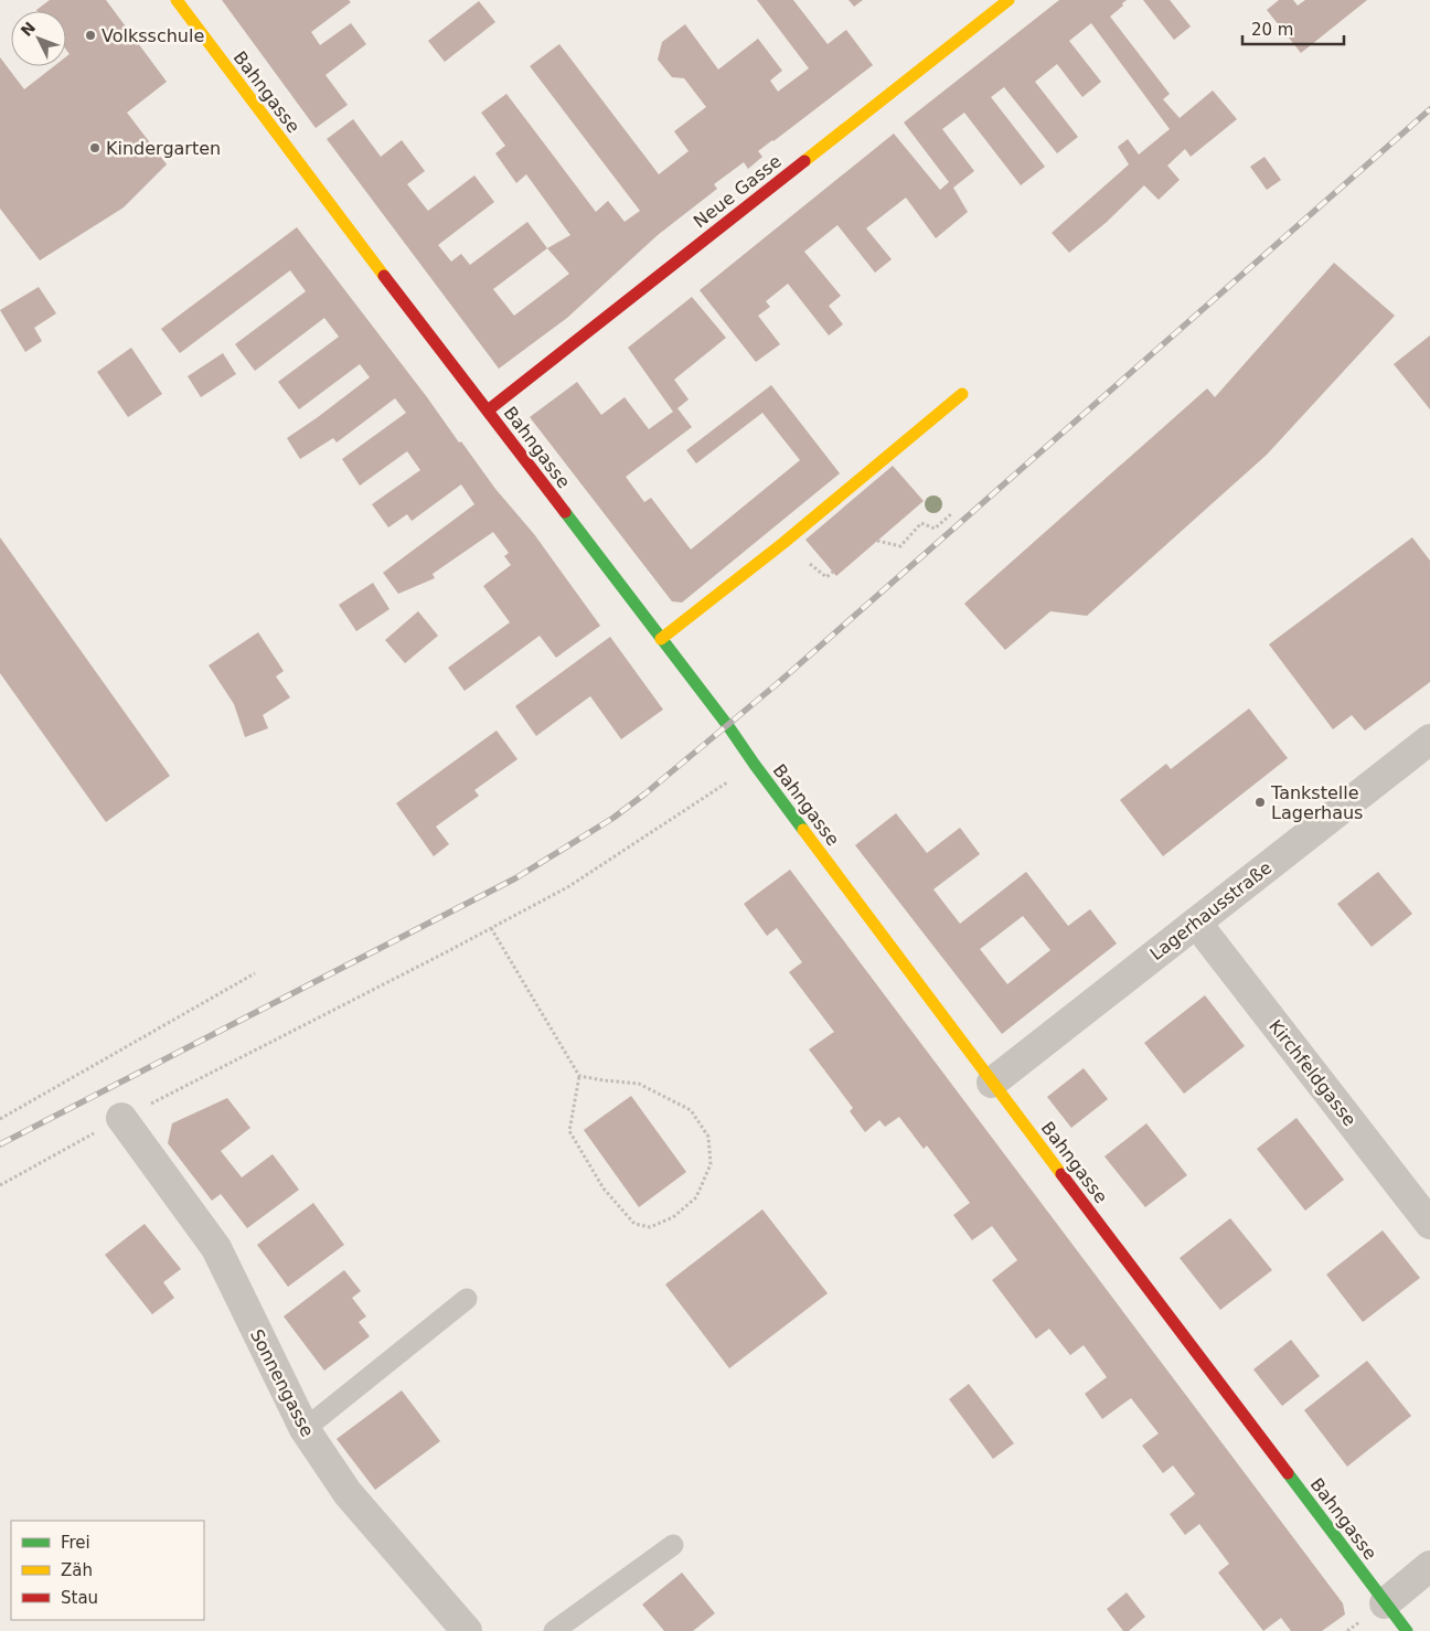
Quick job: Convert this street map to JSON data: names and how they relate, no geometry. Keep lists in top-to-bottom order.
{
  "streets": {
    "street": [
      "Bahngasse",
      "Neue Gasse",
      "Lagerhausstraße",
      "Kirchfeldgasse",
      "Sonnengasse"
    ]
  },
  "crossings": [
    ["Bahngasse", "Neue Gasse"],
    ["Bahngasse", "Lagerhausstraße"],
    ["Lagerhausstraße", "Kirchfeldgasse"]
  ],
  "places": ["Volksschule", "Kindergarten", "Tankstelle Lagerhaus"],
  "legend": ["Frei", "Zäh", "Stau"],
  "scale_bar": "20 m",
  "north": "top left"
}
